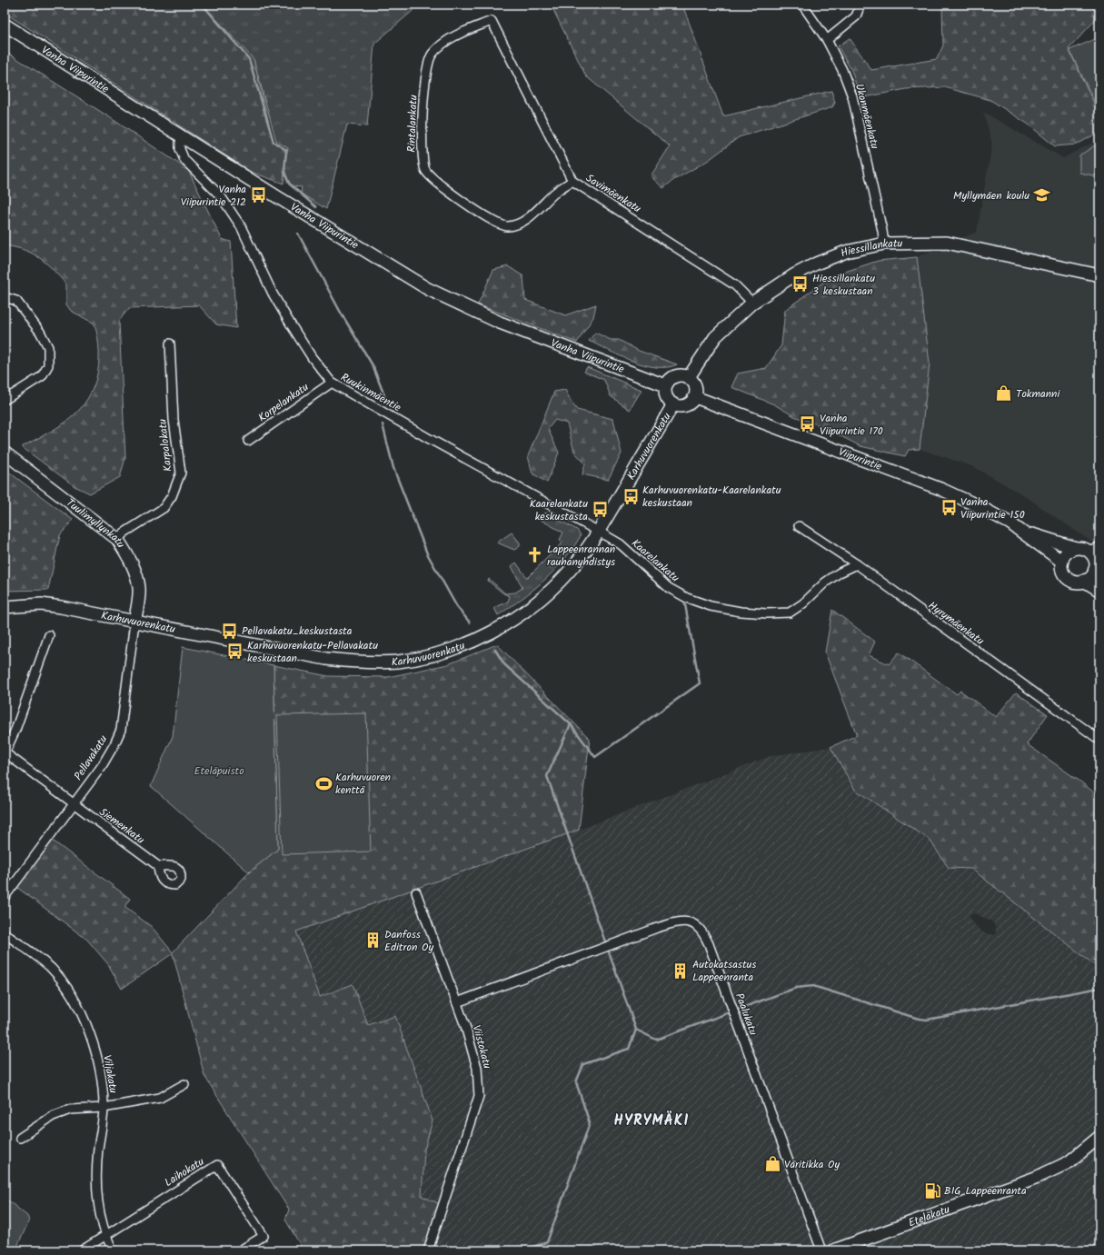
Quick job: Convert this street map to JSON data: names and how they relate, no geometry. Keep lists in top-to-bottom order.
{
  "streets": {
    "street": [
      "Vanha Viipurintie",
      "Ukonmäenkatu",
      "Rintalankatu",
      "Savimäenkatu",
      "Hiessillankatu",
      "Ruukinmäentie",
      "Korpelankatu",
      "Karpalokatu",
      "Karhuvuorenkatu",
      "Viipurintie",
      "Tuulimyllynkatu",
      "Kaarelankatu",
      "Hyrymäenkatu",
      "Pellavakatu",
      "Siemenkatu",
      "Paalukatu",
      "Viistokatu",
      "Viljakatu",
      "Laihokatu",
      "Eteläkatu"
    ]
  },
  "crossings": [
    ["Vanha Viipurintie", "Hiessillankatu"],
    ["Vanha Viipurintie", "Ruukinmäentie"],
    ["Vanha Viipurintie", "Karhuvuorenkatu"],
    ["Vanha Viipurintie", "Viipurintie"],
    ["Ukonmäenkatu", "Hiessillankatu"],
    ["Rintalankatu", "Savimäenkatu"],
    ["Savimäenkatu", "Hiessillankatu"],
    ["Hiessillankatu", "Karhuvuorenkatu"],
    ["Hiessillankatu", "Viipurintie"],
    ["Ruukinmäentie", "Korpelankatu"],
    ["Ruukinmäentie", "Karhuvuorenkatu"],
    ["Ruukinmäentie", "Kaarelankatu"],
    ["Karpalokatu", "Tuulimyllynkatu"],
    ["Karhuvuorenkatu", "Viipurintie"],
    ["Karhuvuorenkatu", "Tuulimyllynkatu"],
    ["Karhuvuorenkatu", "Kaarelankatu"],
    ["Karhuvuorenkatu", "Pellavakatu"],
    ["Tuulimyllynkatu", "Pellavakatu"],
    ["Kaarelankatu", "Hyrymäenkatu"],
    ["Pellavakatu", "Siemenkatu"],
    ["Paalukatu", "Viistokatu"],
    ["Viljakatu", "Laihokatu"]
  ],
  "districts": ["HYRYMÄKI"],
  "parks": ["Eteläpuisto"],
  "places": {
    "bus stop": [
      "Vanha Viipurintie 212",
      "Hiessillankatu 3 keskustaan",
      "Vanha Viipurintie 170",
      "Karhuvuorenkatu-Kaarelankatu keskustaan",
      "Vanha Viipurintie 150",
      "Kaarelankatu keskustasta",
      "Pellavakatu_keskustasta",
      "Karhuvuorenkatu-Pellavakatu keskustaan"
    ],
    "school or university": ["Myllymäen koulu"],
    "shop": ["Tokmanni", "Väritikka Oy"],
    "church": ["Lappeenrannan rauhanyhdistys"],
    "sports": ["Karhuvuoren kenttä"],
    "building": ["Danfoss Editron Oy", "Autokatsastus Lappeenranta"],
    "fuel station": ["BIG Lappeenranta"]
  }
}
